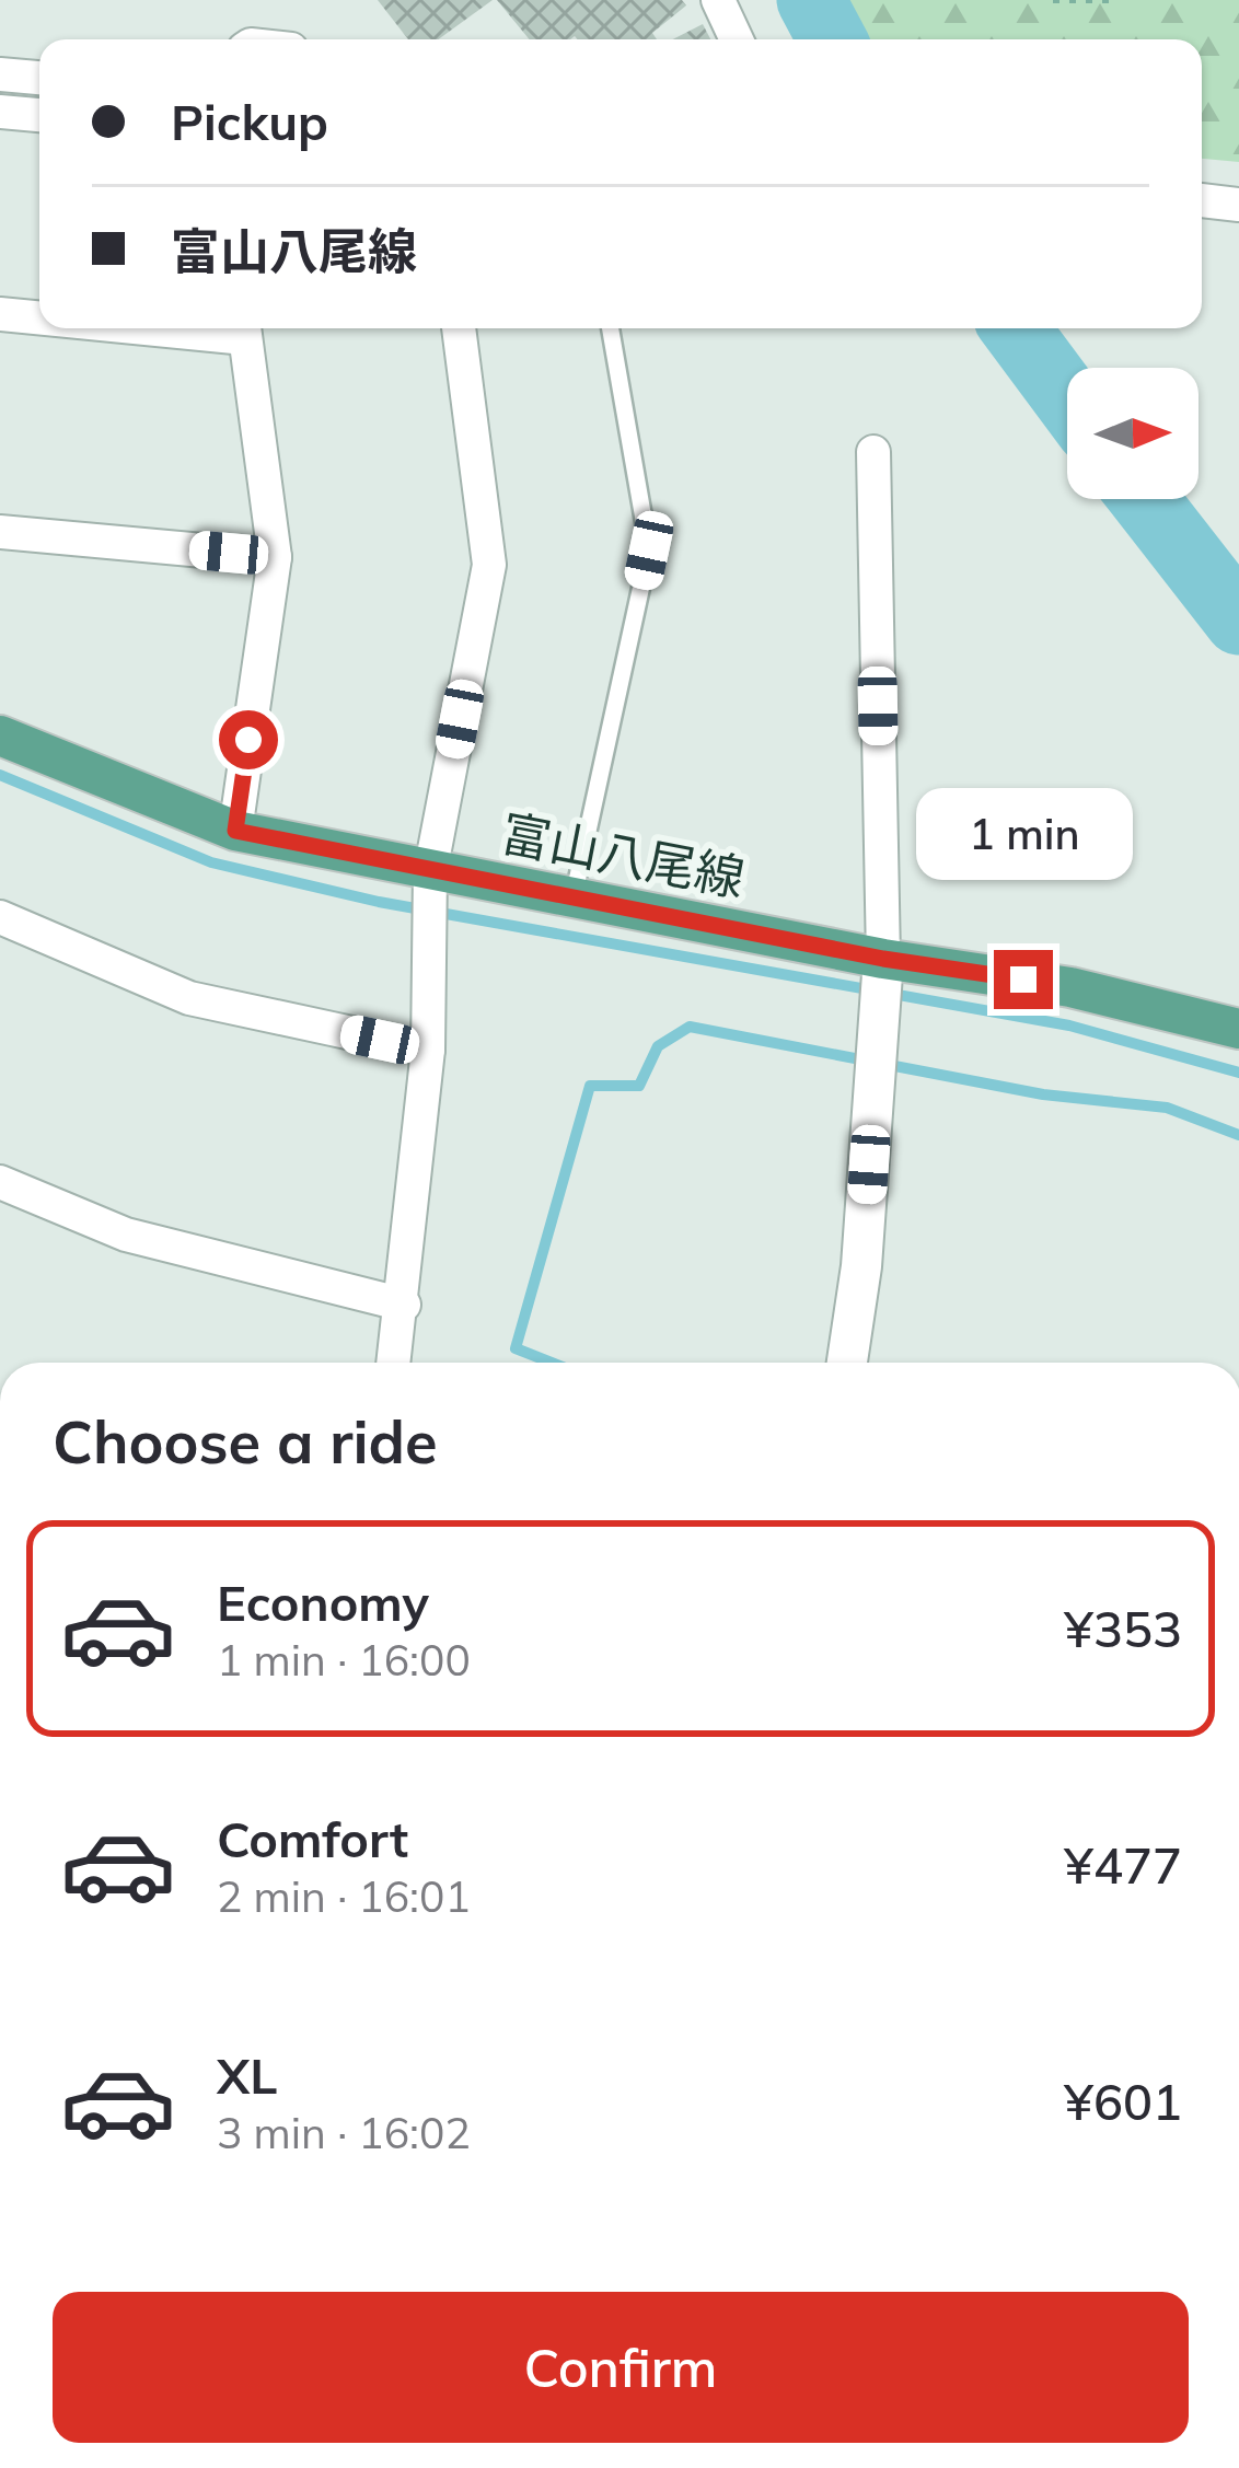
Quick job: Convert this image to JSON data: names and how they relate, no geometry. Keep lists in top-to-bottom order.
{
  "streets": {
    "main road": ["富山八尾線"]
  },
  "north": "right",
  "page": {
    "banner": ["Pickup", "富山八尾線"],
    "bubble": "1 min",
    "heading": "Choose a ride",
    "list": [
      {
        "name": "Economy",
        "note": "1 min · 16:00",
        "value": "¥353"
      },
      {
        "name": "Comfort",
        "note": "2 min · 16:01",
        "value": "¥477"
      },
      {
        "name": "XL",
        "note": "3 min · 16:02",
        "value": "¥601"
      }
    ],
    "buttons": "Confirm"
  }
}
